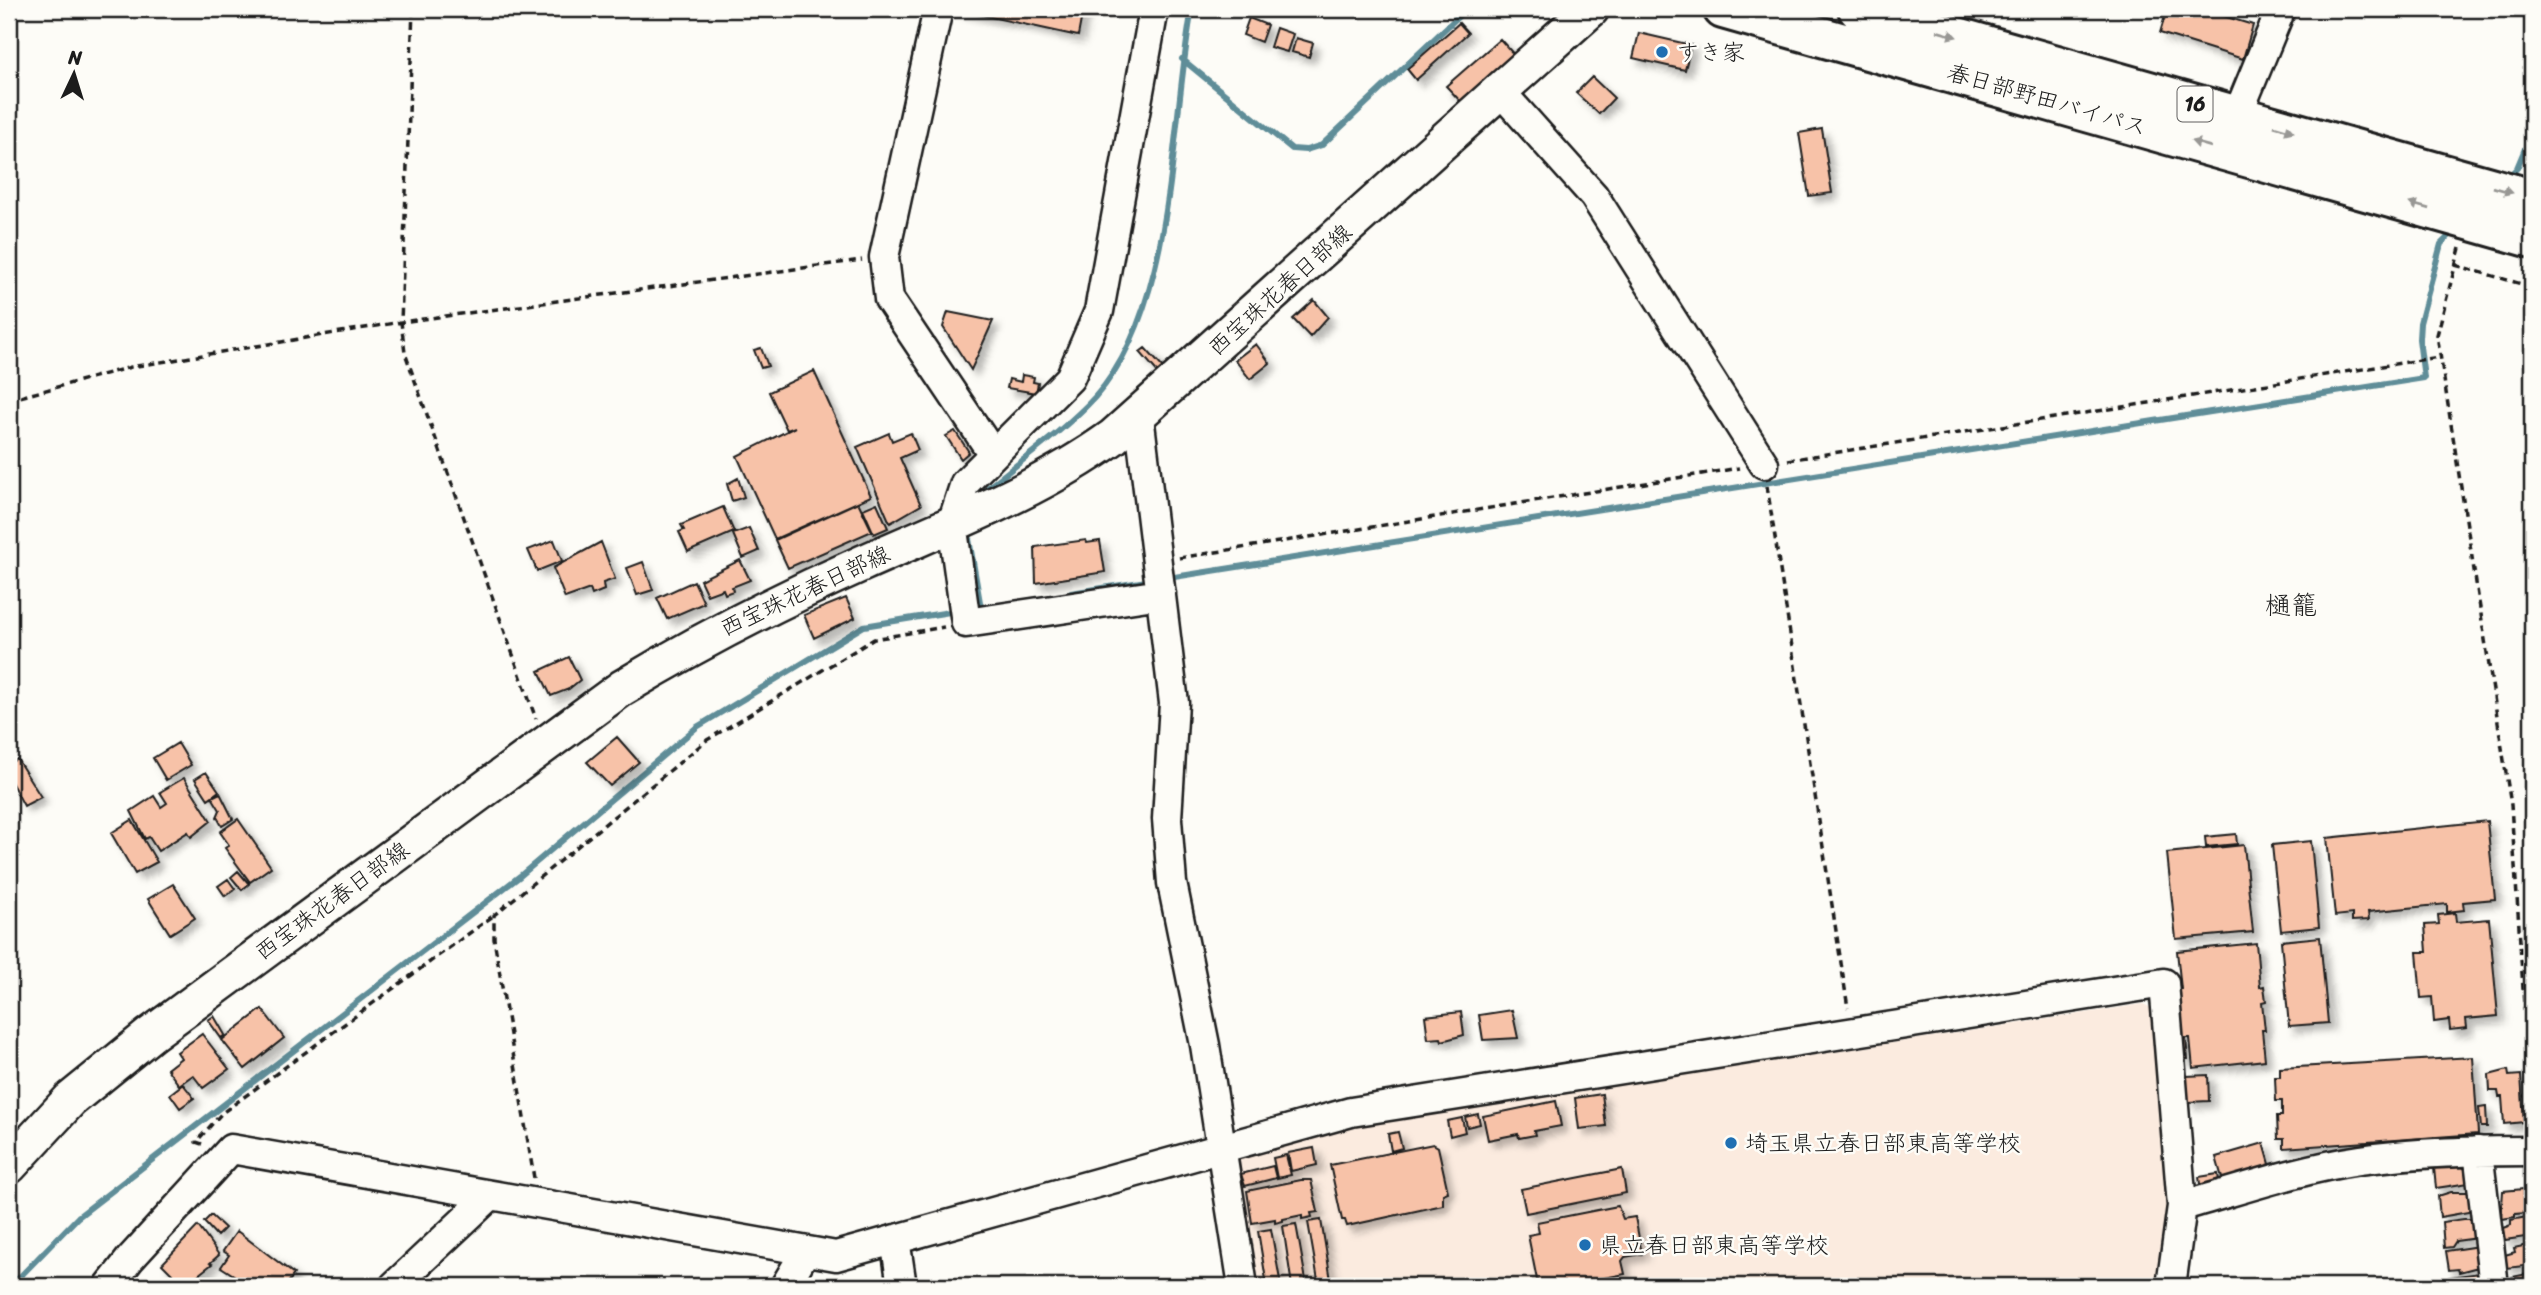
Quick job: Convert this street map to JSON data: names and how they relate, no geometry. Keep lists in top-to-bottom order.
{
  "streets": {
    "highway": ["春日部野田バイパス", "16"],
    "main road": ["西宝珠花春日部線"]
  },
  "districts": ["樋籠"],
  "places": ["すき家", "埼玉県立春日部東高等学校", "県立春日部東高等学校"],
  "north": "top"
}
